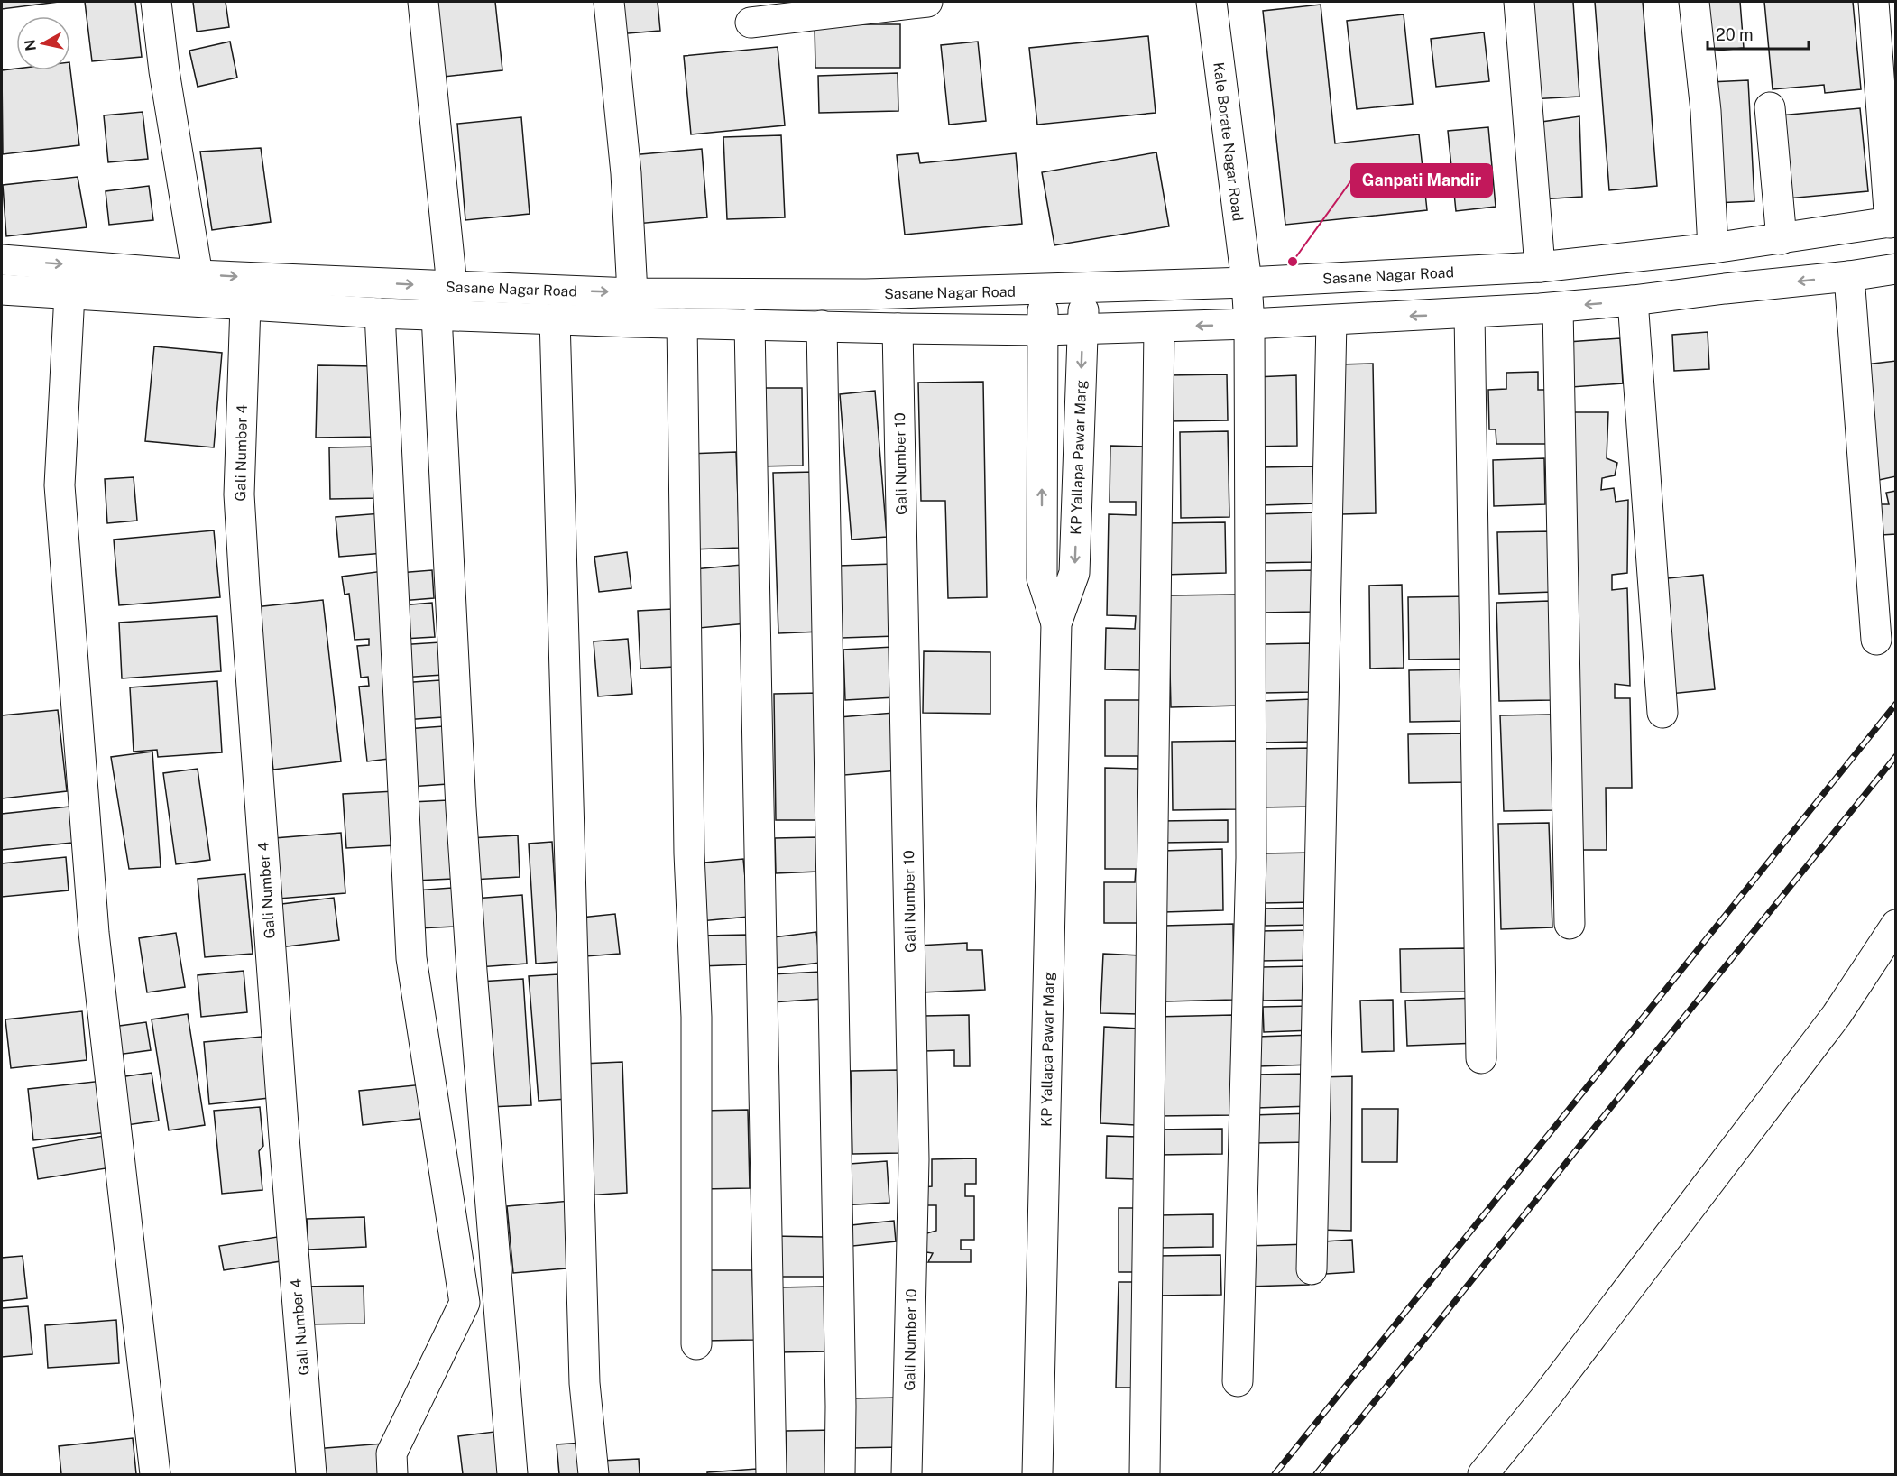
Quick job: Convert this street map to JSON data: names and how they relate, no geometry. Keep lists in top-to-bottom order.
{
  "streets": {
    "street": [
      "Kale Borate Nagar Road",
      "Sasane Nagar Road",
      "Gali Number 4",
      "KP Yallapa Pawar Marg",
      "Gali Number 10"
    ]
  },
  "crossings": [
    ["Kale Borate Nagar Road", "Sasane Nagar Road"],
    ["Sasane Nagar Road", "Gali Number 4"],
    ["Sasane Nagar Road", "KP Yallapa Pawar Marg"],
    ["Sasane Nagar Road", "Gali Number 10"]
  ],
  "places": ["Ganpati Mandir"],
  "scale_bar": "20 m",
  "north": "left"
}
